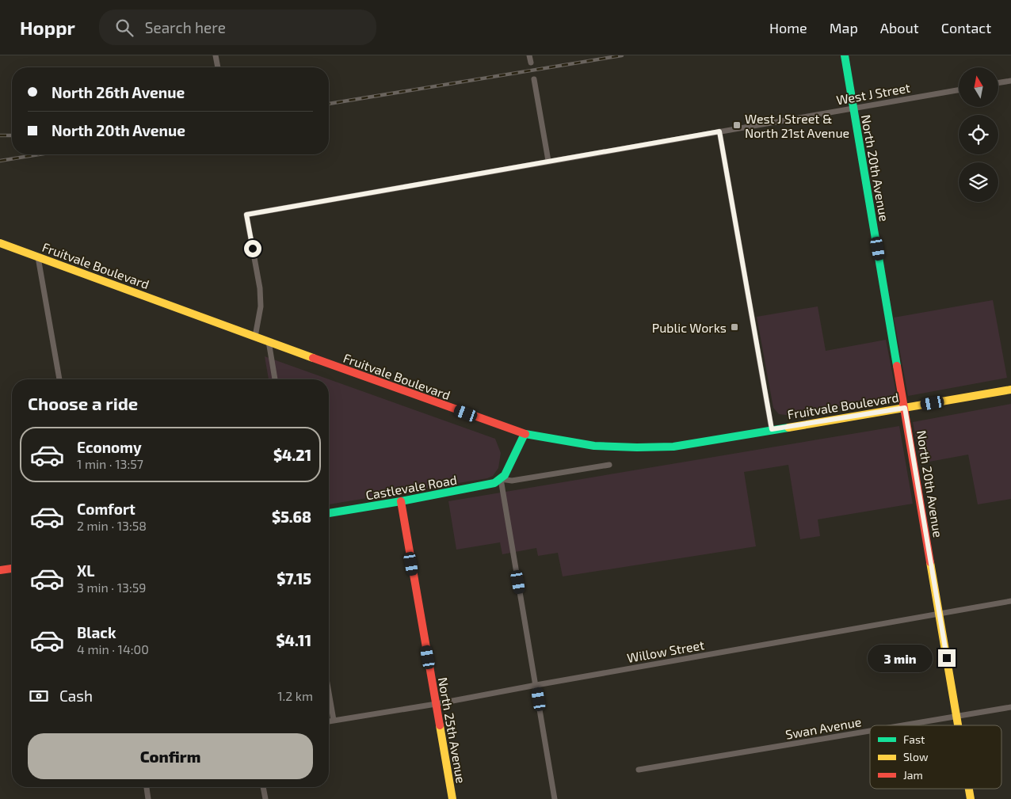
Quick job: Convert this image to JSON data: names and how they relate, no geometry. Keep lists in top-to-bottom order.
{
  "streets": {
    "street": [
      "West J Street",
      "North 20th Avenue",
      "Fruitvale Boulevard",
      "Castlevale Road",
      "Willow Street",
      "Swan Avenue",
      "North 25th Avenue"
    ]
  },
  "crossings": [
    ["West J Street", "North 20th Avenue"],
    ["West J Street", "Fruitvale Boulevard"],
    ["North 20th Avenue", "Fruitvale Boulevard"],
    ["North 20th Avenue", "Willow Street"],
    ["North 20th Avenue", "Swan Avenue"],
    ["Castlevale Road", "North 25th Avenue"],
    ["Willow Street", "North 25th Avenue"]
  ],
  "places": {
    "transit": ["West J Street & North 21st Avenue", "Public Works"]
  },
  "legend": ["Fast", "Slow", "Jam"],
  "north": "top",
  "page": {
    "header": "Hoppr",
    "search": "Search here",
    "nav": [
      "Home",
      "Map",
      "About",
      "Contact"
    ],
    "banner": ["North 26th Avenue", "North 20th Avenue"],
    "heading": "Choose a ride",
    "list": [
      {
        "name": "Economy",
        "note": "1 min · 13:57",
        "value": "$4.21"
      },
      {
        "name": "Comfort",
        "note": "2 min · 13:58",
        "value": "$5.68"
      },
      {
        "name": "XL",
        "note": "3 min · 13:59",
        "value": "$7.15"
      },
      {
        "name": "Black",
        "note": "4 min · 14:00",
        "value": "$4.11"
      }
    ],
    "bubble": "3 min",
    "pay": ["Cash", "1.2 km"],
    "buttons": "Confirm"
  }
}
